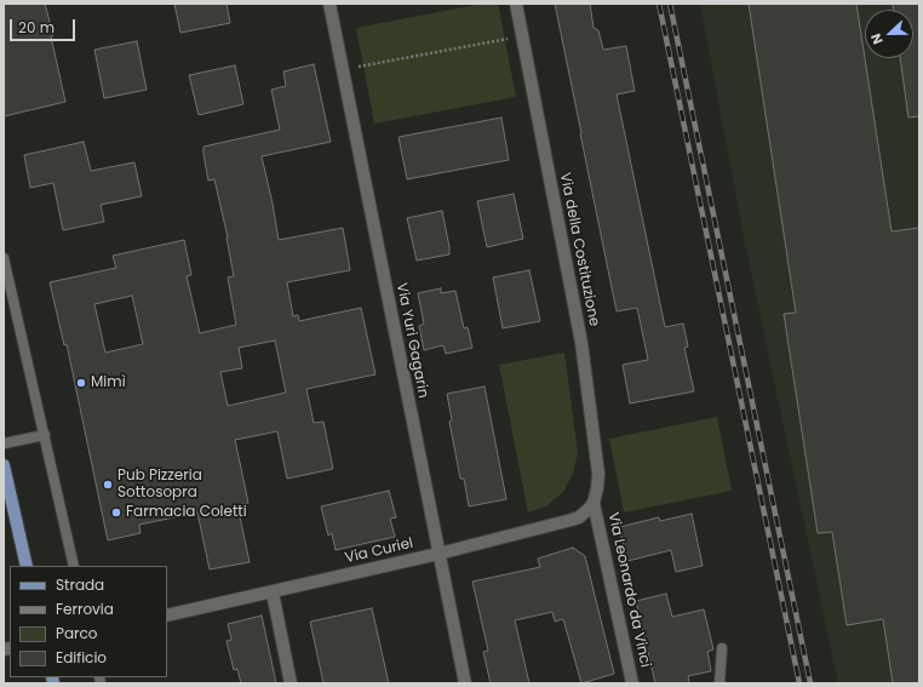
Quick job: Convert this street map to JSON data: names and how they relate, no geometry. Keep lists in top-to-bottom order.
{
  "streets": {
    "street": [
      "Via della Costituzione",
      "Via Yuri Gagarin",
      "Via Curiel",
      "Via Leonardo da Vinci"
    ]
  },
  "crossings": [
    ["Via della Costituzione", "Via Curiel"],
    ["Via della Costituzione", "Via Leonardo da Vinci"],
    ["Via Yuri Gagarin", "Via Curiel"],
    ["Via Curiel", "Via Leonardo da Vinci"]
  ],
  "places": ["Mimì", "Pub Pizzeria Sottosopra", "Farmacia Coletti"],
  "legend": [
    "Strada",
    "Ferrovia",
    "Parco",
    "Edificio"
  ],
  "scale_bar": "20 m",
  "north": "left"
}
